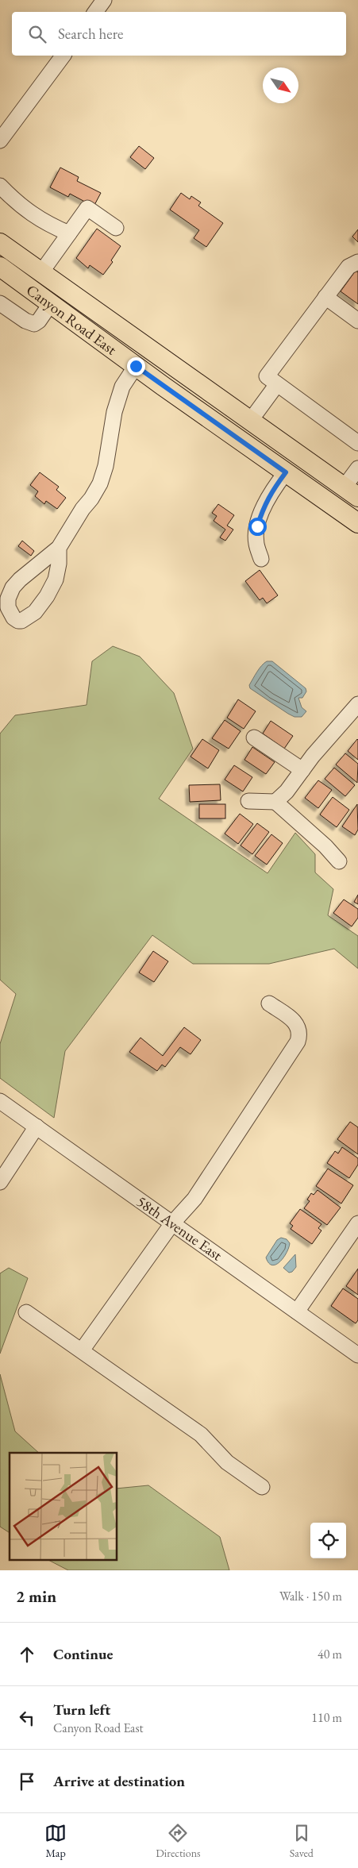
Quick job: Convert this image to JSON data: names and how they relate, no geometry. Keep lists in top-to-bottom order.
{
  "streets": {
    "main road": ["Canyon Road East"],
    "street": ["58th Avenue East"]
  },
  "north": "bottom right",
  "page": {
    "search": "Search here",
    "heading": ["2 min", "Walk · 150 m"],
    "list": [
      ["Continue", "40 m"],
      ["Turn left", "Canyon Road East", "110 m"],
      "Arrive at destination"
    ],
    "nav": ["Map", "Directions", "Saved"]
  }
}
